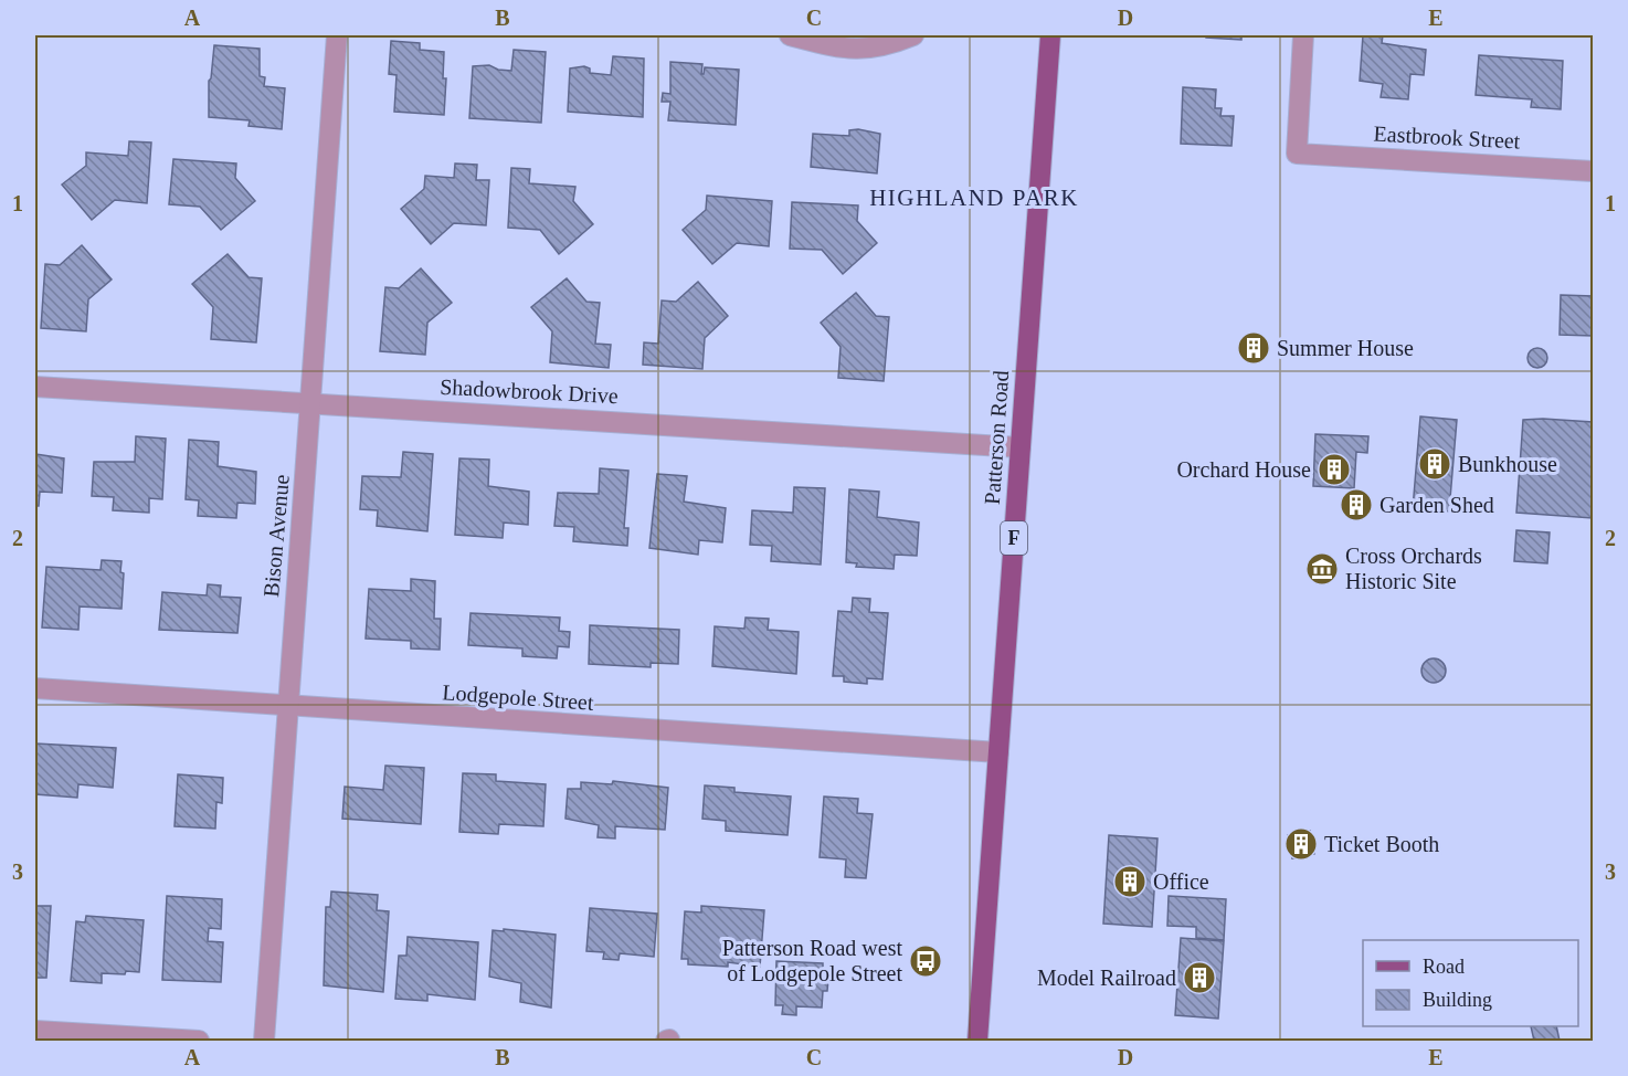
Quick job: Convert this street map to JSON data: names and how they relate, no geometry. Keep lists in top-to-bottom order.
{
  "streets": {
    "main road": ["Patterson Road", "F"],
    "street": [
      "Eastbrook Street",
      "Shadowbrook Drive",
      "Bison Avenue",
      "Lodgepole Street"
    ]
  },
  "crossings": [
    ["Shadowbrook Drive", "Patterson Road"],
    ["Shadowbrook Drive", "Bison Avenue"],
    ["Patterson Road", "Lodgepole Street"],
    ["Bison Avenue", "Lodgepole Street"]
  ],
  "districts": ["HIGHLAND PARK"],
  "places": {
    "building": [
      "Summer House",
      "Bunkhouse",
      "Orchard House",
      "Garden Shed",
      "Ticket Booth",
      "Office",
      "Model Railroad"
    ],
    "museum": ["Cross Orchards Historic Site"],
    "bus stop": ["Patterson Road west of Lodgepole Street"]
  },
  "legend": ["Road", "Building"],
  "grid": {
    "columns": [
      "A",
      "B",
      "C",
      "D",
      "E"
    ],
    "rows": ["1", "2", "3"]
  }
}
